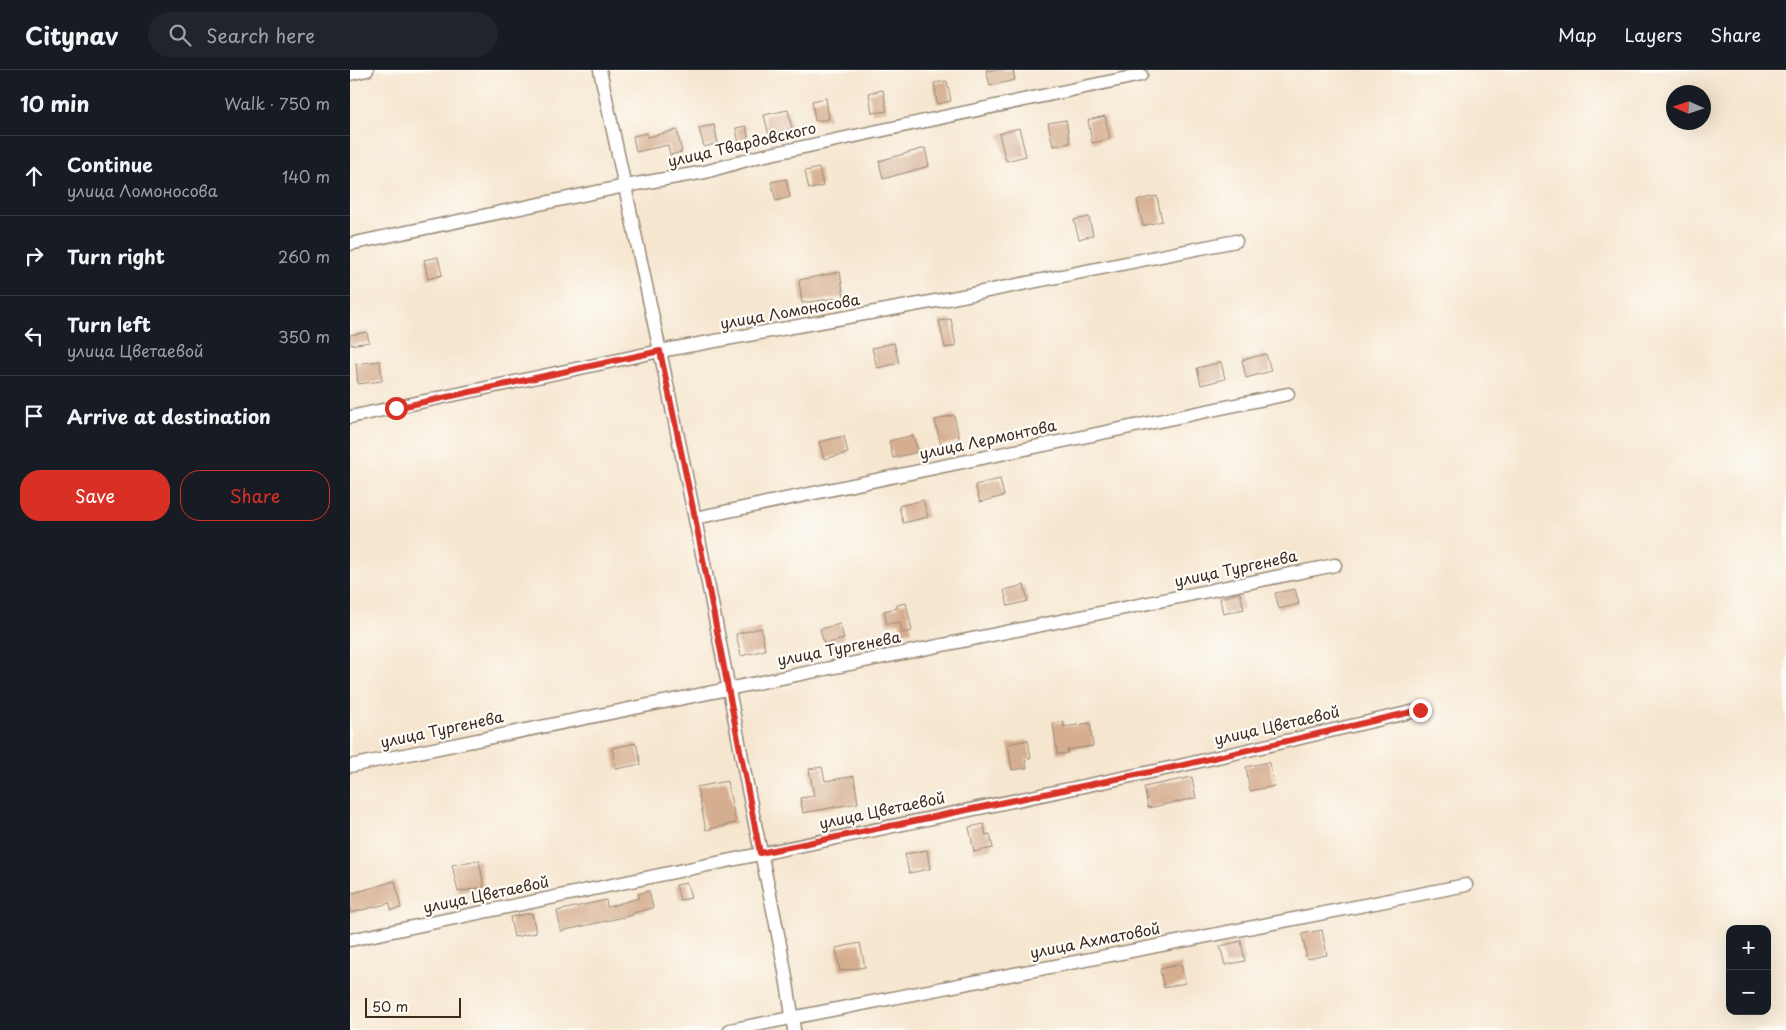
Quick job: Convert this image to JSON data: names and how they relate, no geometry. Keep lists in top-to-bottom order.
{
  "streets": {
    "street": [
      "улица Твардовского",
      "улица Ломоносова",
      "улица Лермонтова",
      "улица Тургенева",
      "улица Цветаевой",
      "улица Ахматовой"
    ]
  },
  "scale_bar": "50 m",
  "north": "left",
  "page": {
    "header": "Citynav",
    "search": "Search here",
    "nav": ["Map", "Layers", "Share"],
    "heading": ["10 min", "Walk · 750 m"],
    "list": [
      ["Continue", "улица Ломоносова", "140 m"],
      ["Turn right", "260 m"],
      ["Turn left", "улица Цветаевой", "350 m"],
      "Arrive at destination"
    ],
    "buttons": ["Save", "Share"],
    "map_buttons": ["+", "−"],
    "scale": "50 m"
  }
}
